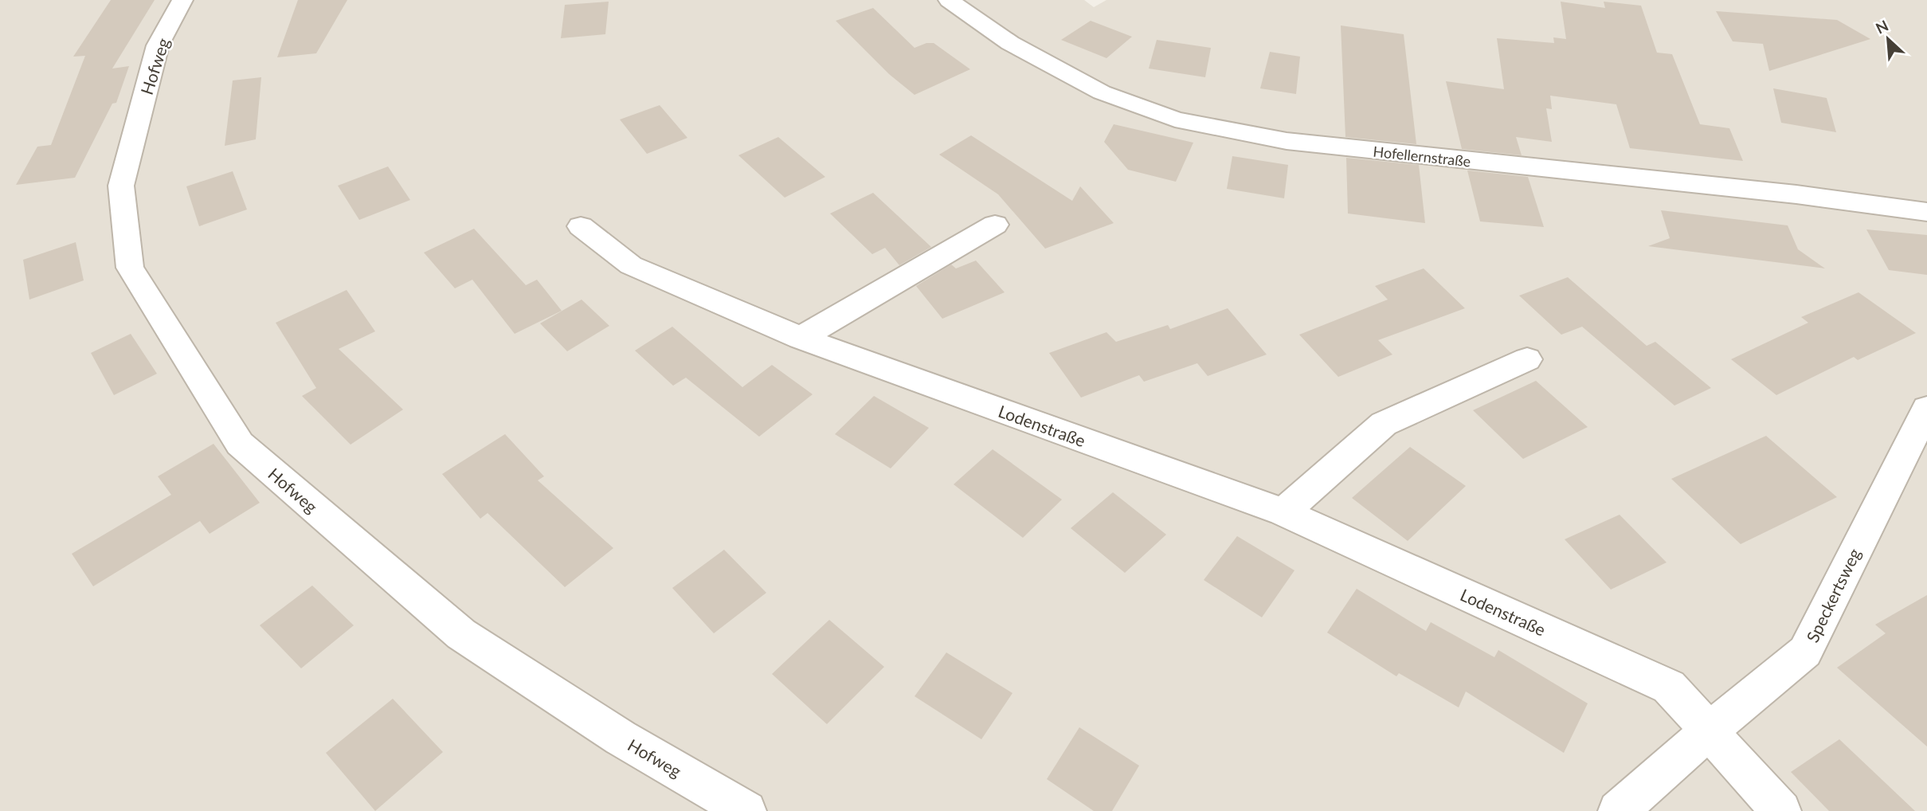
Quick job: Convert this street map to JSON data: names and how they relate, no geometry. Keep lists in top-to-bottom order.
{
  "streets": {
    "street": [
      "Hofweg",
      "Hofellernstraße",
      "Lodenstraße",
      "Speckertsweg"
    ]
  },
  "crossings": [
    ["Lodenstraße", "Speckertsweg"]
  ],
  "north": "top left"
}
